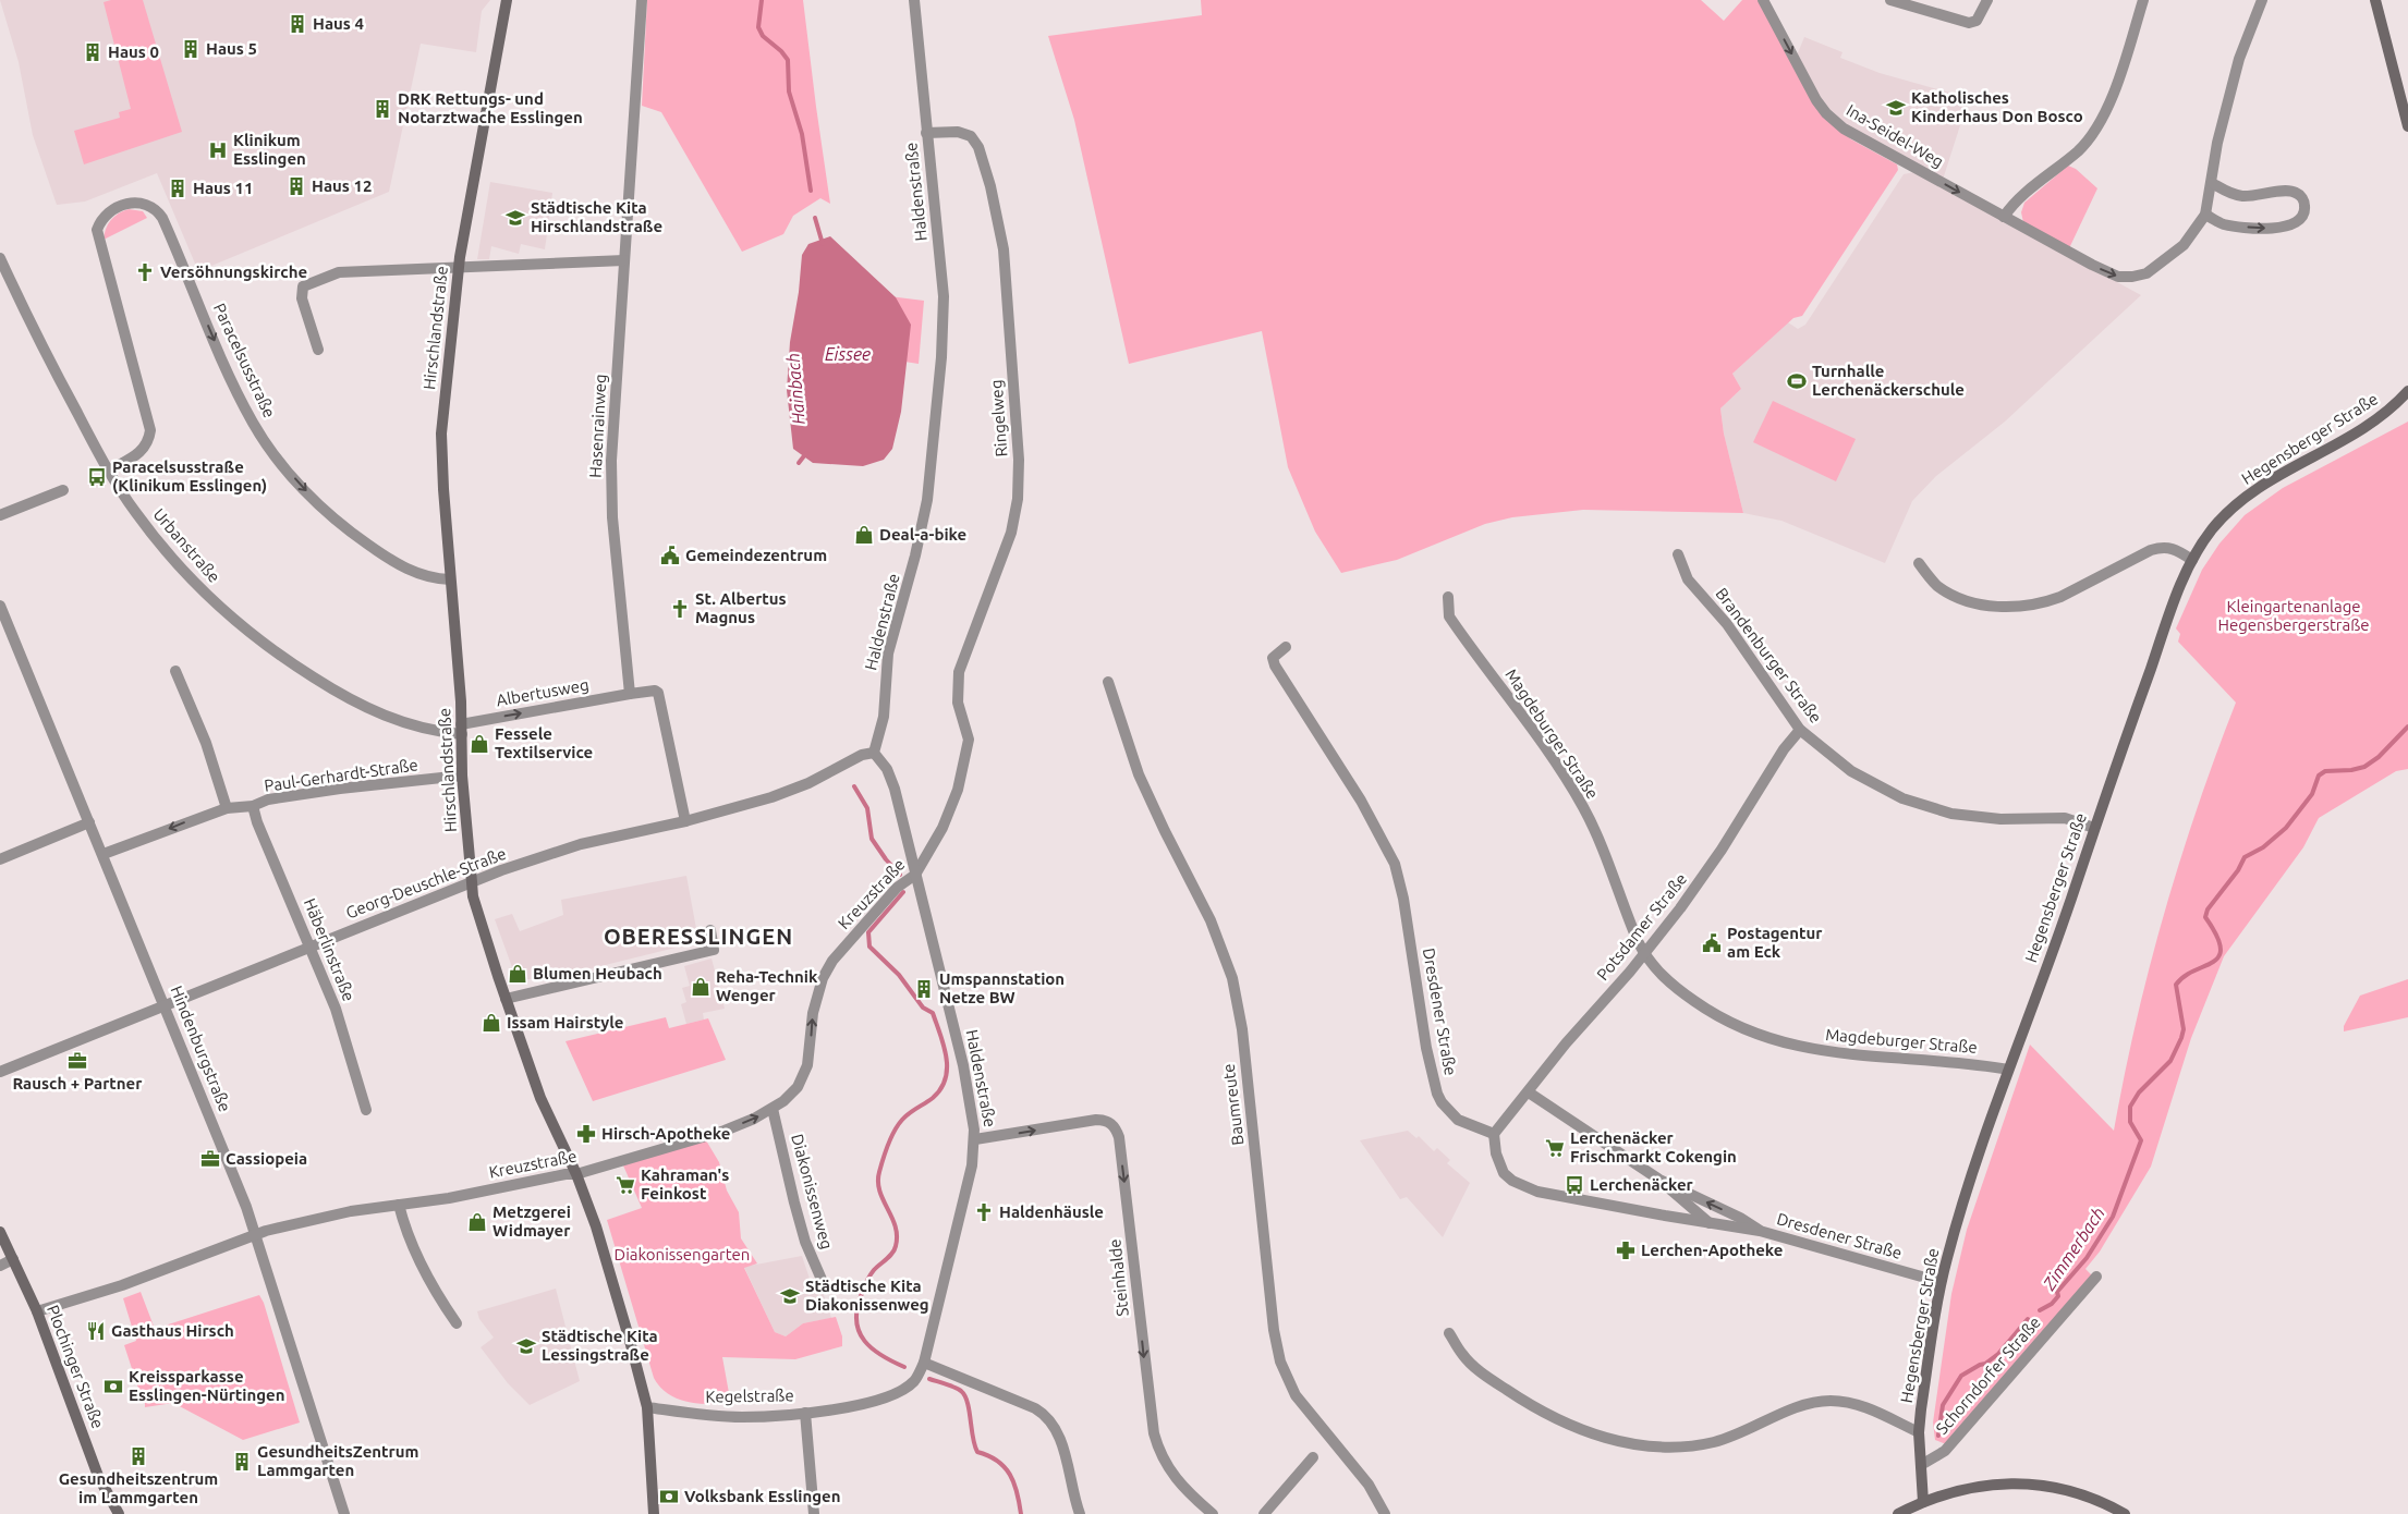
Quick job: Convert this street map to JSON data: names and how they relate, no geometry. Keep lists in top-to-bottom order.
{
  "streets": {
    "street": [
      "Ina-Seidel-Weg",
      "Haldenstraße",
      "Hirschlandstraße",
      "Paracelsusstraße",
      "Ringelweg",
      "Hasenrainweg",
      "Hegensberger Straße",
      "Urbanstraße",
      "Brandenburger Straße",
      "Albertusweg",
      "Magdeburger Straße",
      "Paul-Gerhardt-Straße",
      "Georg-Deuschle-Straße",
      "Kreuzstraße",
      "Potsdamer Straße",
      "Häberlinstraße",
      "Dresdener Straße",
      "Hindenburgstraße",
      "Baumreute",
      "Diakonissenweg",
      "Steinhalde",
      "Plochinger Straße",
      "Schorndorfer Straße",
      "Kegelstraße"
    ]
  },
  "crossings": [
    ["Haldenstraße", "Ringelweg"],
    ["Haldenstraße", "Georg-Deuschle-Straße"],
    ["Haldenstraße", "Kreuzstraße"],
    ["Haldenstraße", "Steinhalde"],
    ["Haldenstraße", "Kegelstraße"],
    ["Hirschlandstraße", "Paracelsusstraße"],
    ["Hirschlandstraße", "Urbanstraße"],
    ["Hirschlandstraße", "Albertusweg"],
    ["Hirschlandstraße", "Paul-Gerhardt-Straße"],
    ["Hirschlandstraße", "Georg-Deuschle-Straße"],
    ["Hirschlandstraße", "Kreuzstraße"],
    ["Hirschlandstraße", "Kegelstraße"],
    ["Paracelsusstraße", "Urbanstraße"],
    ["Ringelweg", "Kreuzstraße"],
    ["Hasenrainweg", "Albertusweg"],
    ["Hegensberger Straße", "Brandenburger Straße"],
    ["Hegensberger Straße", "Magdeburger Straße"],
    ["Hegensberger Straße", "Dresdener Straße"],
    ["Hegensberger Straße", "Schorndorfer Straße"],
    ["Urbanstraße", "Albertusweg"],
    ["Brandenburger Straße", "Potsdamer Straße"],
    ["Magdeburger Straße", "Potsdamer Straße"],
    ["Paul-Gerhardt-Straße", "Häberlinstraße"],
    ["Paul-Gerhardt-Straße", "Hindenburgstraße"],
    ["Georg-Deuschle-Straße", "Häberlinstraße"],
    ["Georg-Deuschle-Straße", "Hindenburgstraße"],
    ["Kreuzstraße", "Hindenburgstraße"],
    ["Kreuzstraße", "Diakonissenweg"],
    ["Kreuzstraße", "Plochinger Straße"],
    ["Potsdamer Straße", "Dresdener Straße"]
  ],
  "one_way": [
    "Ina-Seidel-Weg",
    "Albertusweg",
    "Paul-Gerhardt-Straße",
    "Kreuzstraße"
  ],
  "districts": ["OBERESSLINGEN"],
  "water": ["Eissee", "Hainbach", "Zimmerbach"],
  "parks": ["Kleingartenanlage Hegensbergerstraße", "Diakonissengarten"],
  "places": {
    "building": [
      "Haus 4",
      "Haus 5",
      "Haus 0",
      "DRK Rettungs- und Notarztwache Esslingen",
      "Haus 12",
      "Haus 11",
      "Umspannstation Netze BW",
      "Gesundheitszentrum im Lammgarten",
      "GesundheitsZentrum Lammgarten"
    ],
    "school or university": [
      "Katholisches Kinderhaus Don Bosco",
      "Städtische Kita Hirschlandstraße",
      "Städtische Kita Diakonissenweg",
      "Städtische Kita Lessingstraße"
    ],
    "hospital": ["Klinikum Esslingen"],
    "church": ["Versöhnungskirche", "St. Albertus Magnus", "Haldenhäusle"],
    "sports": ["Turnhalle Lerchenäckerschule"],
    "bus stop": ["Paracelsusstraße (Klinikum Esslingen)", "Lerchenäcker"],
    "shop": [
      "Deal-a-bike",
      "Fessele Textilservice",
      "Blumen Heubach",
      "Reha-Technik Wenger",
      "Issam Hairstyle",
      "Metzgerei Widmayer"
    ],
    "public building": ["Gemeindezentrum", "Postagentur am Eck"],
    "office": ["Rausch + Partner", "Cassiopeia"],
    "pharmacy": ["Hirsch-Apotheke", "Lerchen-Apotheke"],
    "supermarket": ["Lerchenäcker Frischmarkt Cokengin", "Kahraman's Feinkost"],
    "restaurant": ["Gasthaus Hirsch"],
    "bank": ["Kreissparkasse Esslingen-Nürtingen", "Volksbank Esslingen"]
  }
}
